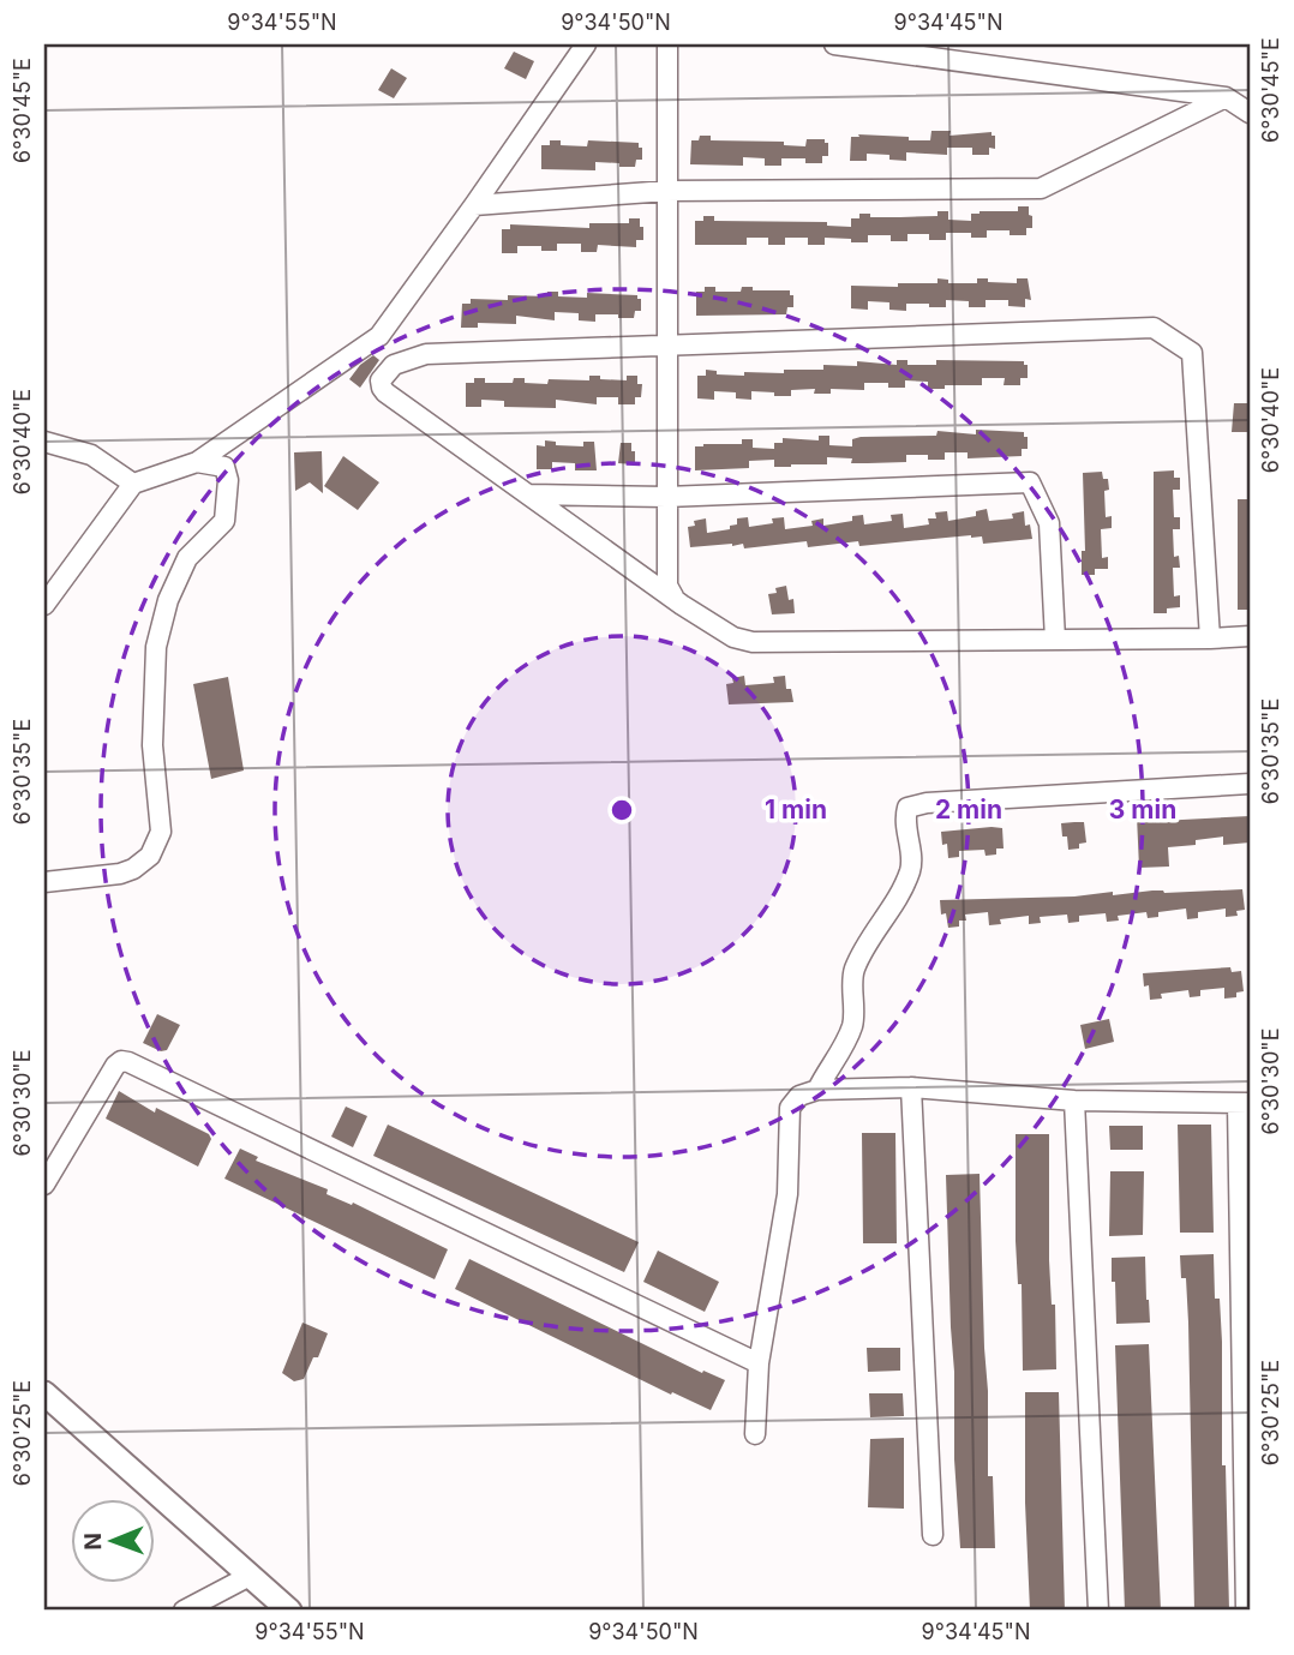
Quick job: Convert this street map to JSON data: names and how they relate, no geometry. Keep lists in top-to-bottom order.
{
  "north": "left",
  "coordinates": [
    "9°34'55\"N",
    "9°34'50\"N",
    "9°34'45\"N",
    "6°30'45\"E",
    "6°30'40\"E",
    "6°30'35\"E",
    "6°30'30\"E",
    "6°30'25\"E"
  ],
  "rings": ["1 min", "2 min", "3 min"]
}
